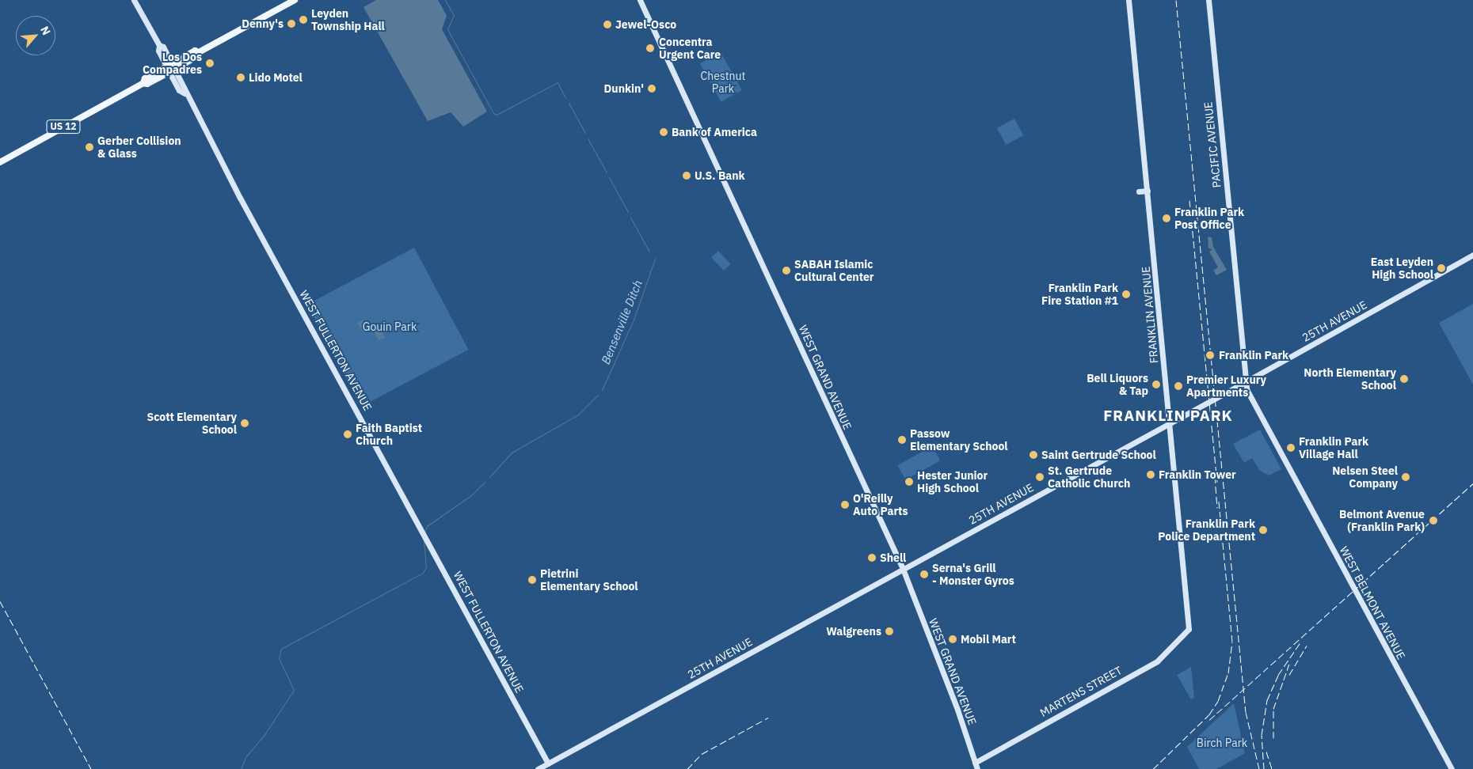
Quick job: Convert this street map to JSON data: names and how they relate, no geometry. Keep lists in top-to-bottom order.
{
  "streets": {
    "main road": [
      "US 12",
      "PACIFIC AVENUE",
      "FRANKLIN AVENUE",
      "25TH AVENUE",
      "WEST FULLERTON AVENUE",
      "WEST GRAND AVENUE",
      "WEST BELMONT AVENUE",
      "MARTENS STREET"
    ]
  },
  "crossings": [
    ["US 12", "WEST FULLERTON AVENUE"],
    ["PACIFIC AVENUE", "25TH AVENUE"],
    ["PACIFIC AVENUE", "WEST BELMONT AVENUE"],
    ["FRANKLIN AVENUE", "25TH AVENUE"],
    ["FRANKLIN AVENUE", "MARTENS STREET"],
    ["25TH AVENUE", "WEST FULLERTON AVENUE"],
    ["25TH AVENUE", "WEST GRAND AVENUE"],
    ["25TH AVENUE", "WEST BELMONT AVENUE"],
    ["WEST GRAND AVENUE", "MARTENS STREET"]
  ],
  "districts": ["FRANKLIN PARK"],
  "water": ["Bensenville Ditch"],
  "parks": ["Chestnut Park", "Gouin Park", "Birch Park"],
  "places": [
    "Leyden Township Hall",
    "Denny's",
    "Jewel-Osco",
    "Concentra Urgent Care",
    "Los Dos Compadres",
    "Lido Motel",
    "Dunkin'",
    "Bank of America",
    "Gerber Collision & Glass",
    "U.S. Bank",
    "Franklin Park Post Office",
    "East Leyden High School",
    "SABAH Islamic Cultural Center",
    "Franklin Park Fire Station #1",
    "Franklin Park",
    "North Elementary School",
    "Bell Liquors & Tap",
    "Premier Luxury Apartments",
    "Scott Elementary School",
    "Faith Baptist Church",
    "Passow Elementary School",
    "Franklin Park Village Hall",
    "Saint Gertrude School",
    "Franklin Tower",
    "St. Gertrude Catholic Church",
    "Nelsen Steel Company",
    "Hester Junior High School",
    "O'Reilly Auto Parts",
    "Belmont Avenue (Franklin Park)",
    "Franklin Park Police Department",
    "Shell",
    "Serna's Grill - Monster Gyros",
    "Pietrini Elementary School",
    "Walgreens",
    "Mobil Mart"
  ],
  "north": "top right"
}
